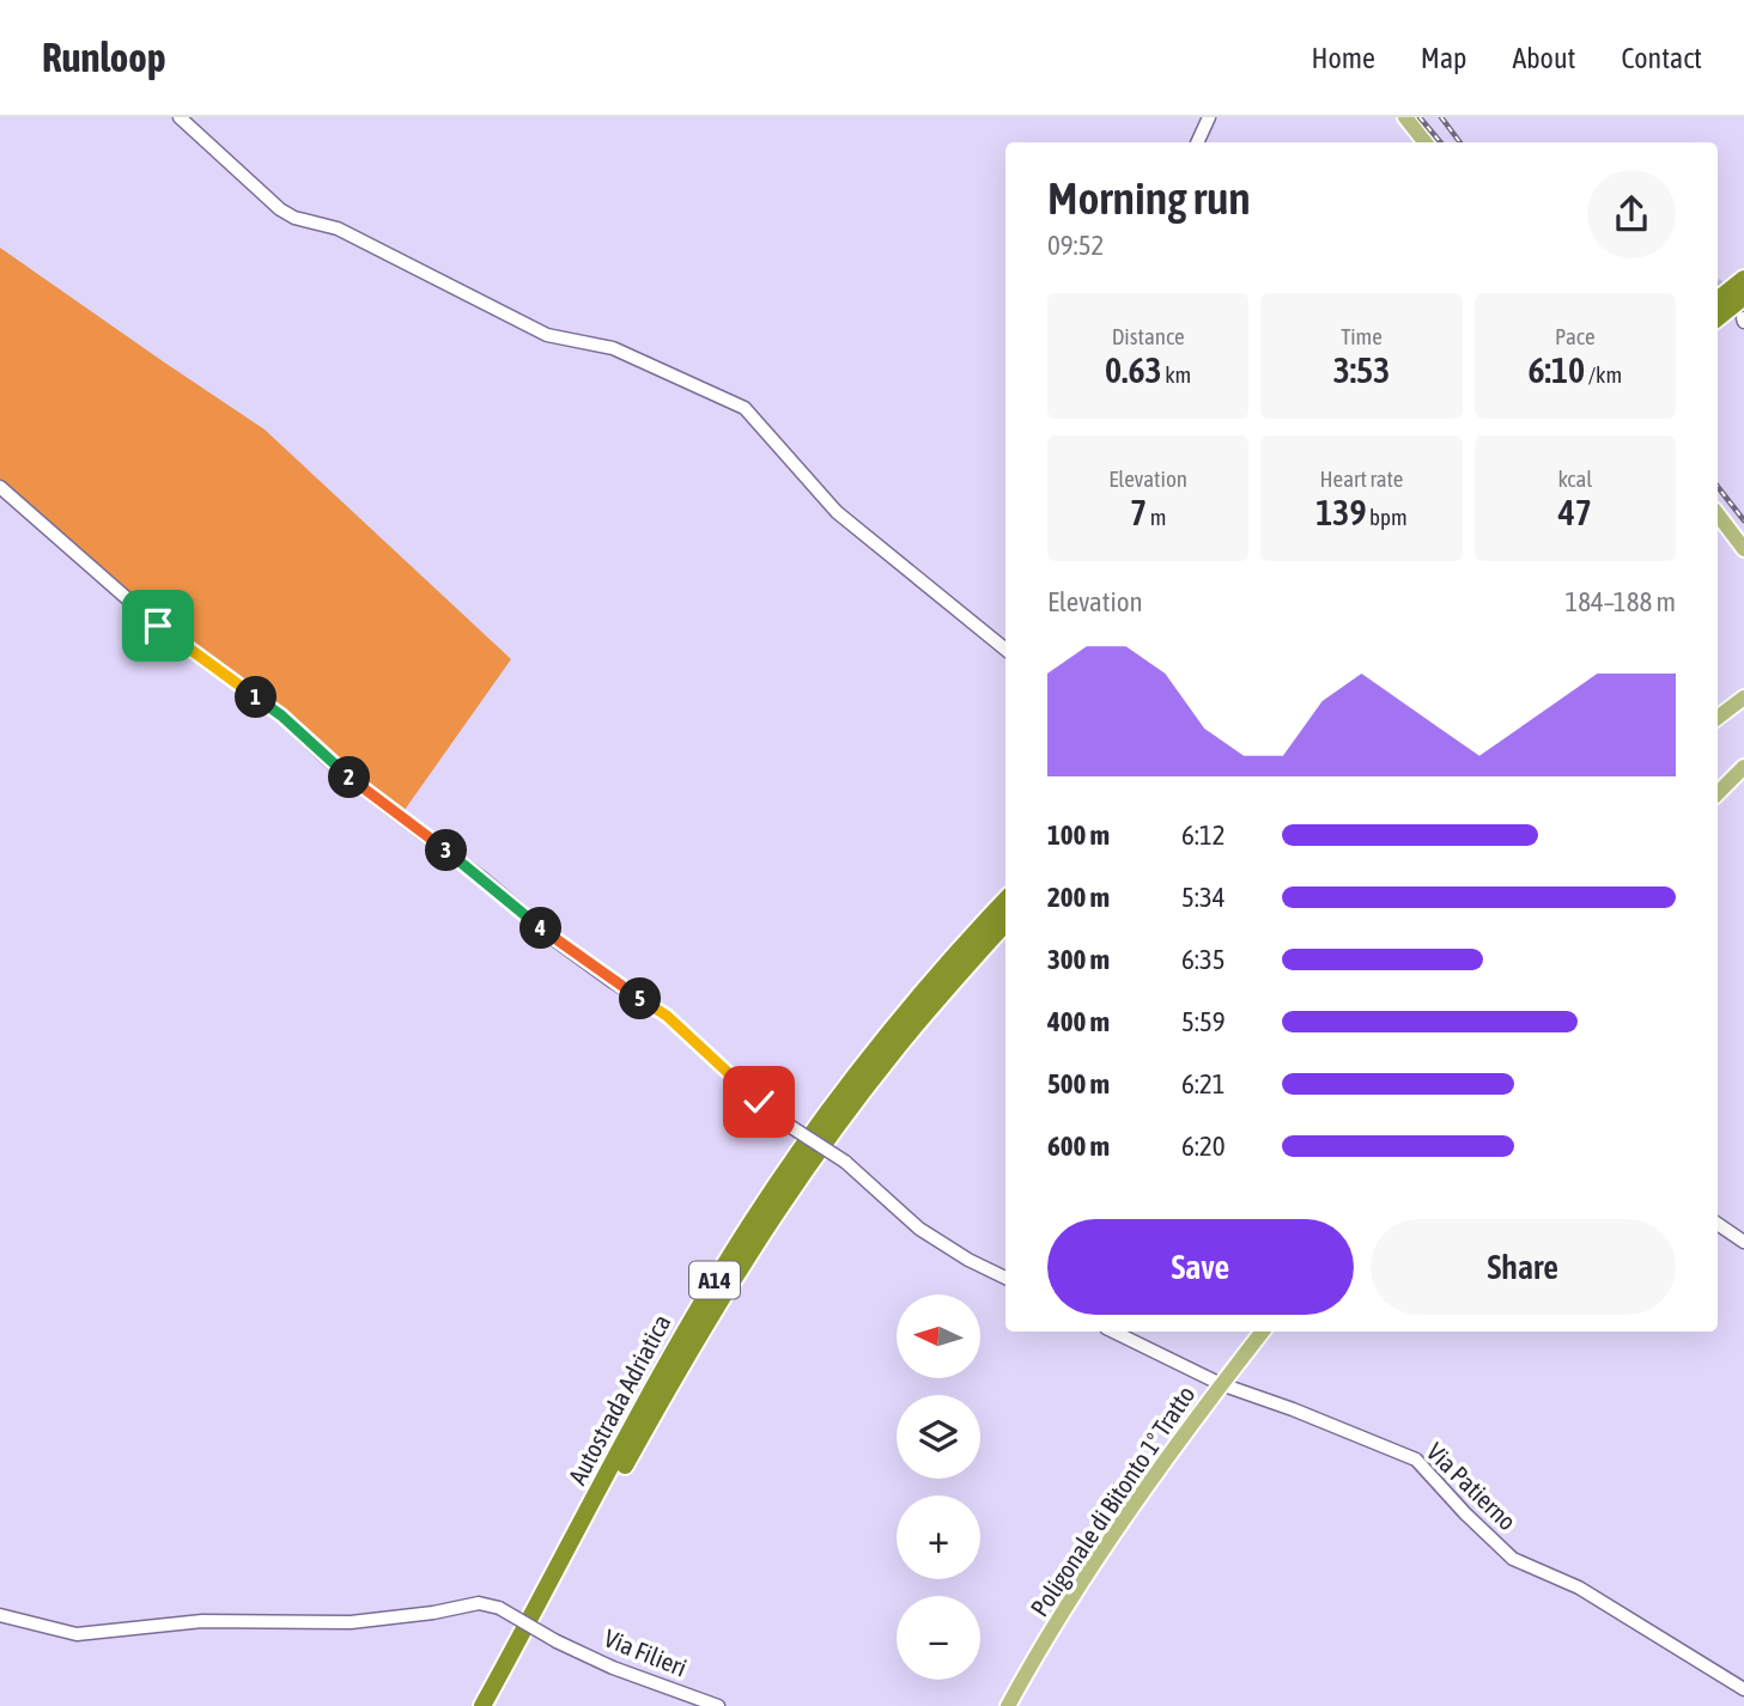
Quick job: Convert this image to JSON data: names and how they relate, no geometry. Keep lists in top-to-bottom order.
{
  "streets": {
    "highway": ["A14", "Autostrada Adriatica"],
    "main road": ["Poligonale di Bitonto 1° Tratto"],
    "street": ["Via Patierno", "Via Filieri"]
  },
  "crossings": [
    ["Via Patierno", "Poligonale di Bitonto 1° Tratto"]
  ],
  "north": "left",
  "page": {
    "header": "Runloop",
    "nav": [
      "Home",
      "Map",
      "About",
      "Contact"
    ],
    "heading": ["Morning run", "09:52"],
    "stats": [
      ["Distance", "0.63 km"],
      ["Time", "3:53"],
      ["Pace", "6:10 /km"],
      ["Elevation", "7 m"],
      ["Heart rate", "139 bpm"],
      ["kcal", "47"]
    ],
    "chart": ["Elevation", "184–188 m"],
    "pins": [
      "1",
      "2",
      "3",
      "4",
      "5"
    ],
    "list": [
      {
        "name": "100 m",
        "note": "6:12"
      },
      {
        "name": "200 m",
        "note": "5:34"
      },
      {
        "name": "300 m",
        "note": "6:35"
      },
      {
        "name": "400 m",
        "note": "5:59"
      },
      {
        "name": "500 m",
        "note": "6:21"
      },
      {
        "name": "600 m",
        "note": "6:20"
      }
    ],
    "buttons": ["Save", "Share"],
    "map_buttons": ["+", "−"]
  }
}
